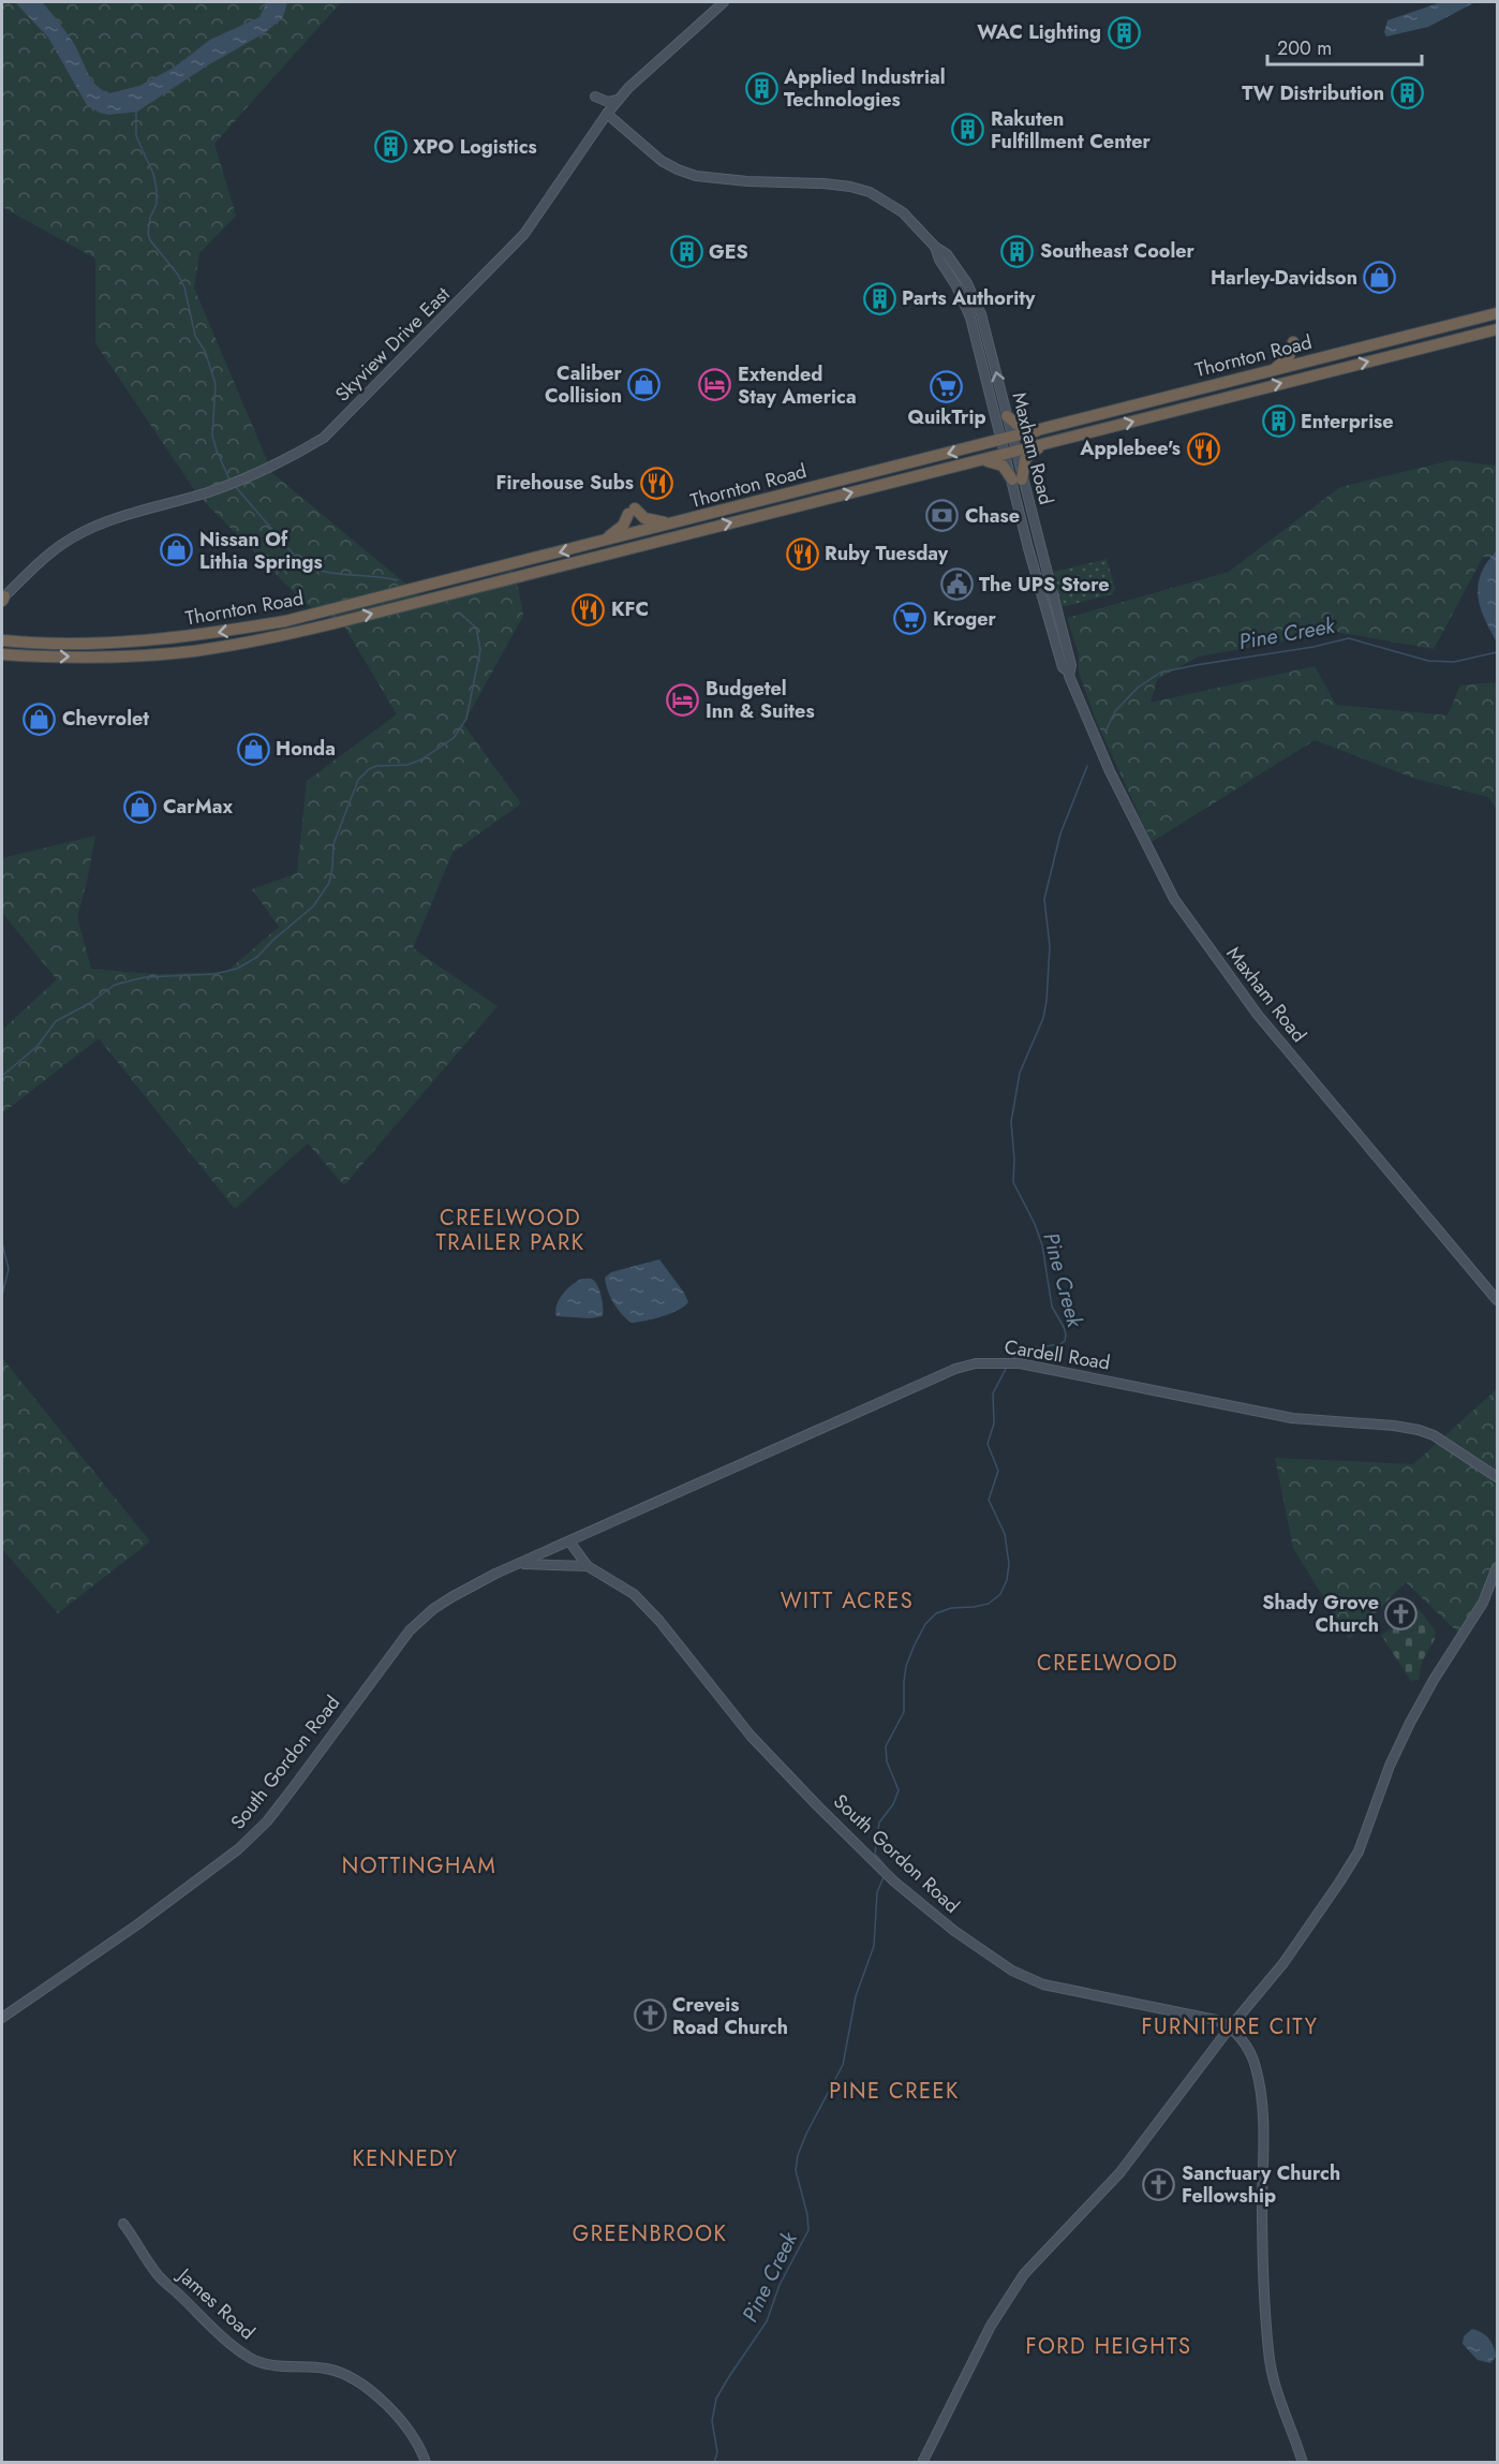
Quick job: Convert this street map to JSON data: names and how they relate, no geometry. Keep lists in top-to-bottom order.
{
  "streets": {
    "highway": ["Thornton Road"],
    "street": [
      "Skyview Drive East",
      "Maxham Road",
      "Cardell Road",
      "South Gordon Road",
      "James Road"
    ]
  },
  "crossings": [
    ["Skyview Drive East", "Maxham Road"],
    ["Thornton Road", "Maxham Road"],
    ["Cardell Road", "South Gordon Road"]
  ],
  "districts": [
    "CREELWOOD TRAILER PARK",
    "WITT ACRES",
    "CREELWOOD",
    "NOTTINGHAM",
    "FURNITURE CITY",
    "PINE CREEK",
    "KENNEDY",
    "GREENBROOK",
    "FORD HEIGHTS"
  ],
  "water": ["Pine Creek"],
  "places": {
    "building": [
      "WAC Lighting",
      "Applied Industrial Technologies",
      "TW Distribution",
      "Rakuten Fulfillment Center",
      "XPO Logistics",
      "Southeast Cooler",
      "GES",
      "Parts Authority",
      "Enterprise"
    ],
    "shop": [
      "Harley-Davidson",
      "Caliber Collision",
      "Nissan Of Lithia Springs",
      "Chevrolet",
      "Honda",
      "CarMax"
    ],
    "hotel": ["Extended Stay America", "Budgetel Inn & Suites"],
    "supermarket": ["QuikTrip", "Kroger"],
    "restaurant": [
      "Applebee's",
      "Firehouse Subs",
      "Ruby Tuesday",
      "KFC"
    ],
    "bank": ["Chase"],
    "public building": ["The UPS Store"],
    "church": ["Shady Grove Church", "Creveis Road Church", "Sanctuary Church Fellowship"]
  },
  "scale_bar": "200 m"
}
